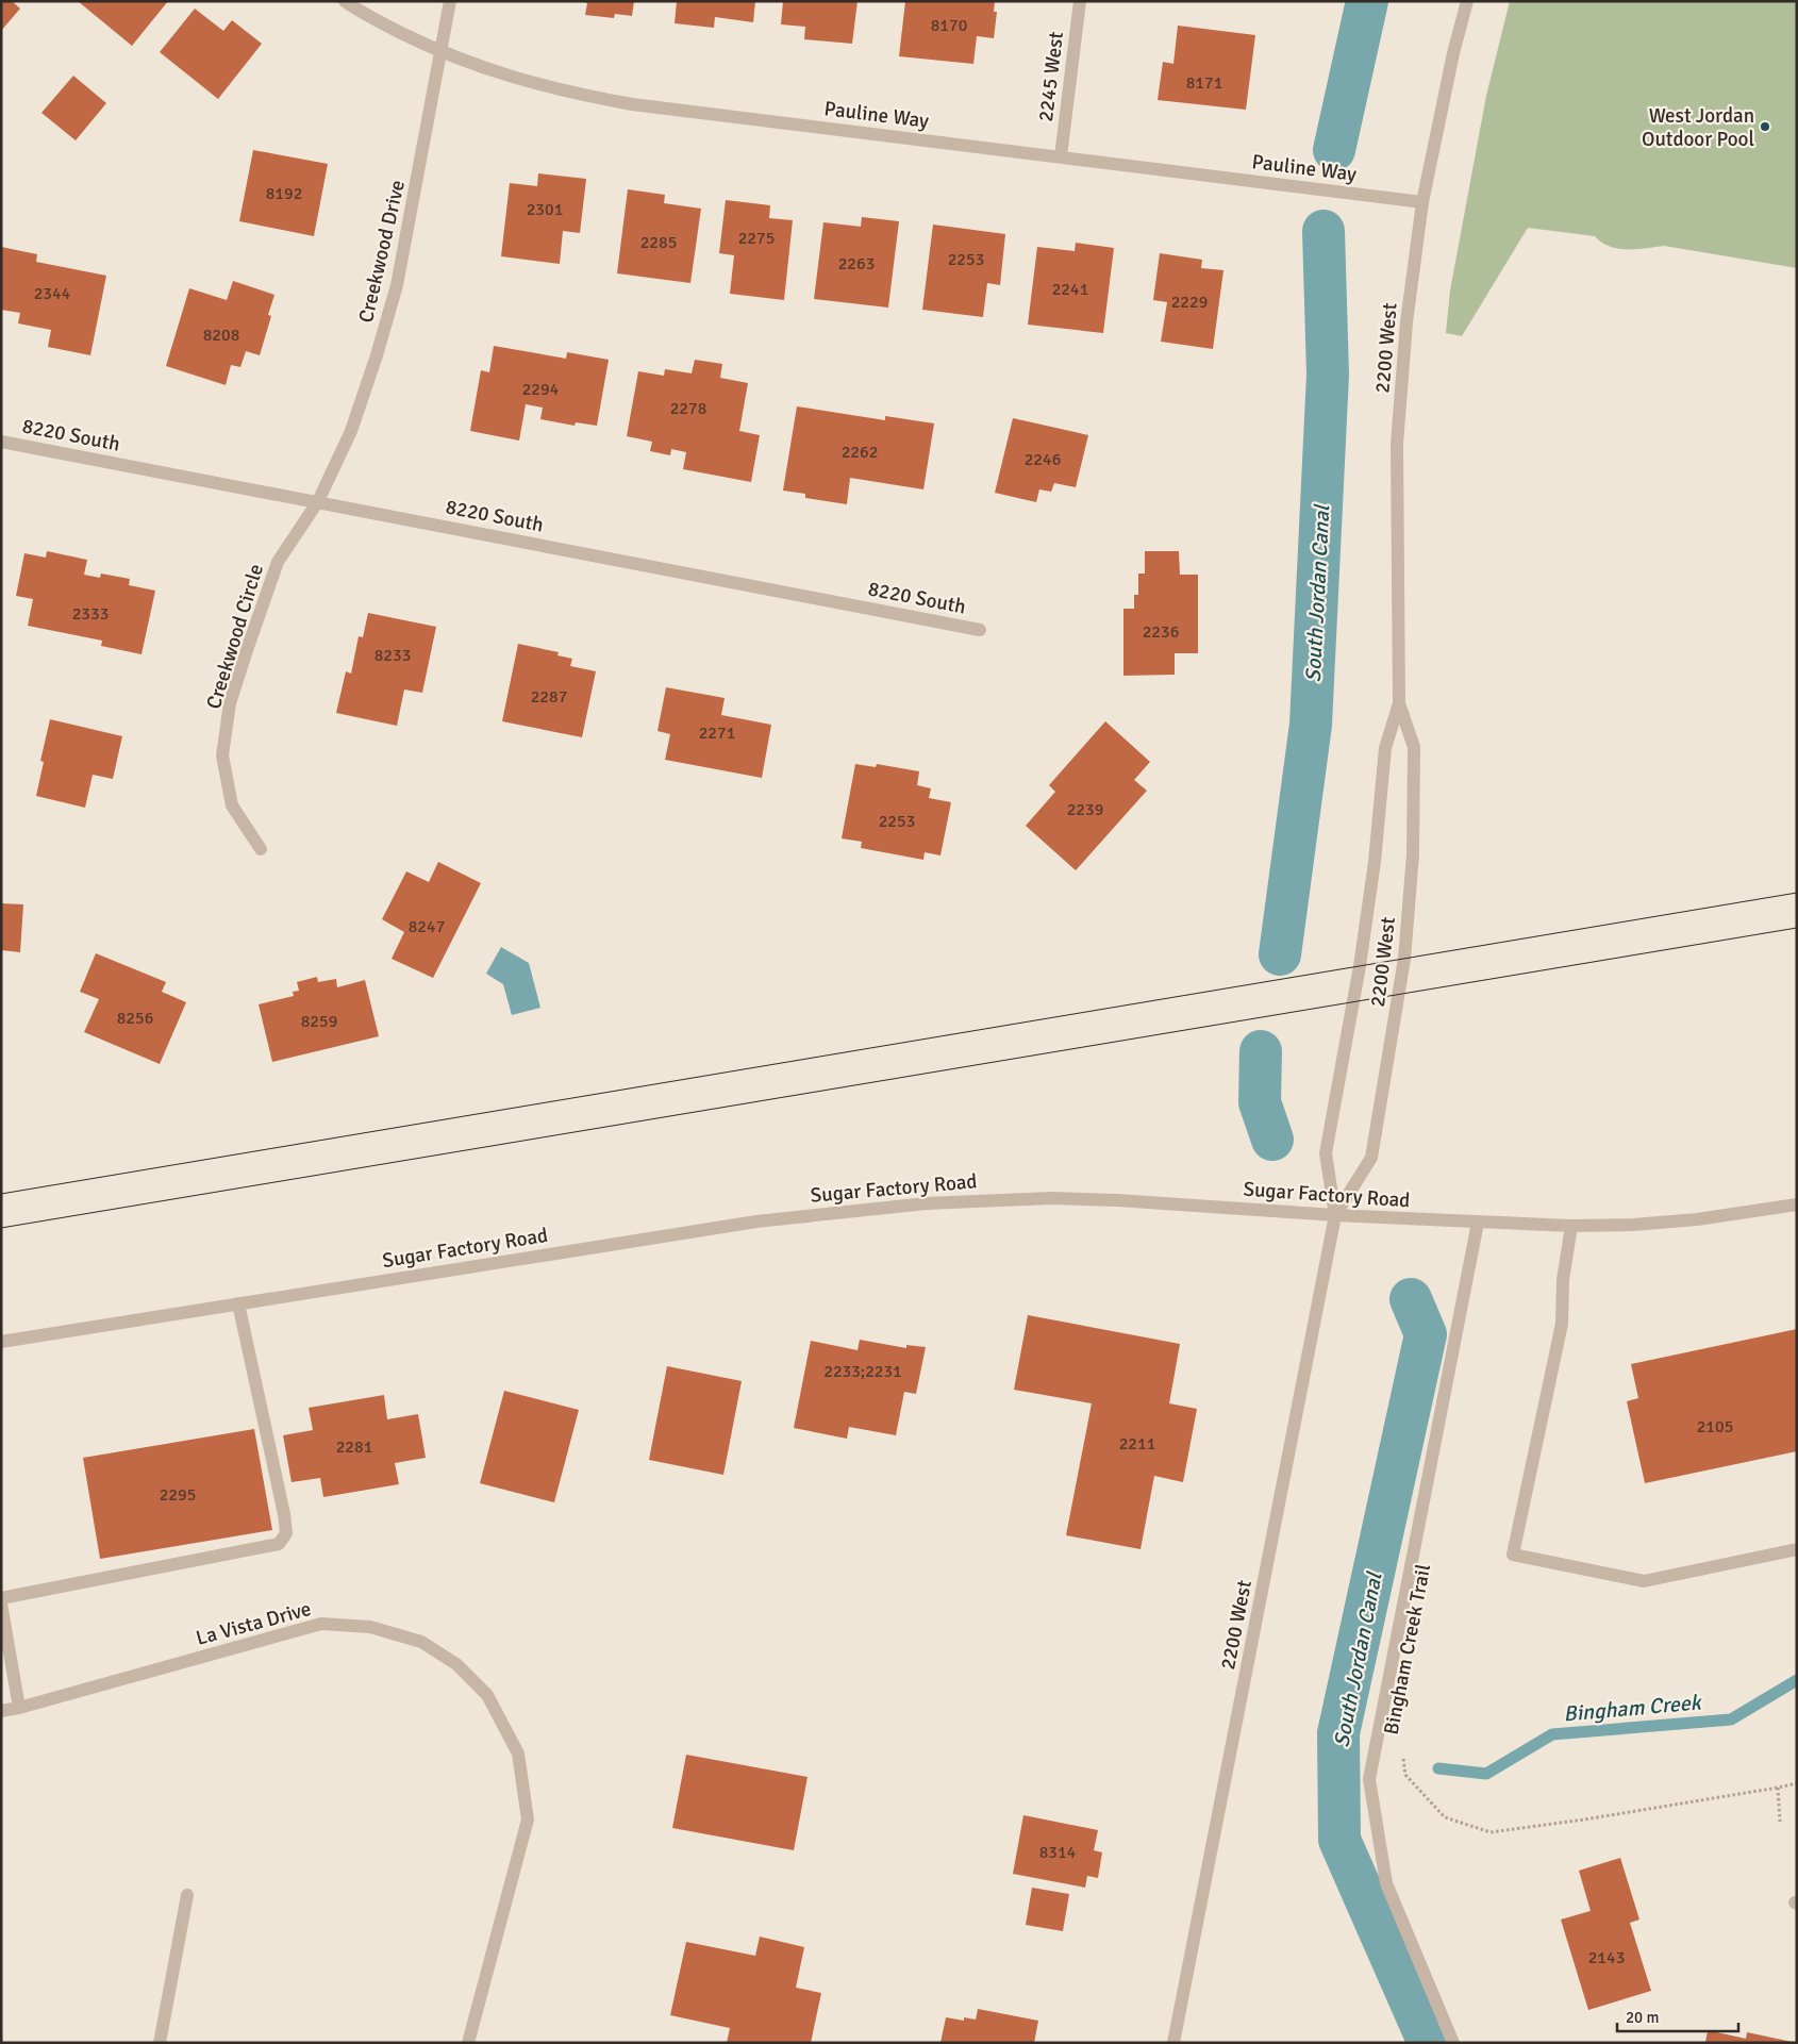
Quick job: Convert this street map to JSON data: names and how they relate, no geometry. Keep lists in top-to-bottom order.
{
  "streets": {
    "street": [
      "2245 West",
      "Pauline Way",
      "Creekwood Drive",
      "2200 West",
      "8220 South",
      "Creekwood Circle",
      "Sugar Factory Road",
      "La Vista Drive"
    ],
    "path": ["Bingham Creek Trail"]
  },
  "crossings": [
    ["2245 West", "Pauline Way"],
    ["Pauline Way", "Creekwood Drive"],
    ["Pauline Way", "2200 West"],
    ["Creekwood Drive", "8220 South"],
    ["Creekwood Drive", "Creekwood Circle"],
    ["2200 West", "Sugar Factory Road"],
    ["8220 South", "Creekwood Circle"]
  ],
  "water": ["South Jordan Canal", "Bingham Creek"],
  "places": ["West Jordan Outdoor Pool"],
  "house_numbers": [
    "8170",
    "8171",
    "8192",
    "2301",
    "2275",
    "2285",
    "2253",
    "2263",
    "2241",
    "2344",
    "2229",
    "8208",
    "2294",
    "2278",
    "2262",
    "2246",
    "2333",
    "2236",
    "8233",
    "2287",
    "2271",
    "2239",
    "2253",
    "8247",
    "8256",
    "8259",
    "2233;2231",
    "2105",
    "2211",
    "2281",
    "2295",
    "8314",
    "2143"
  ],
  "scale_bar": "20 m"
}
